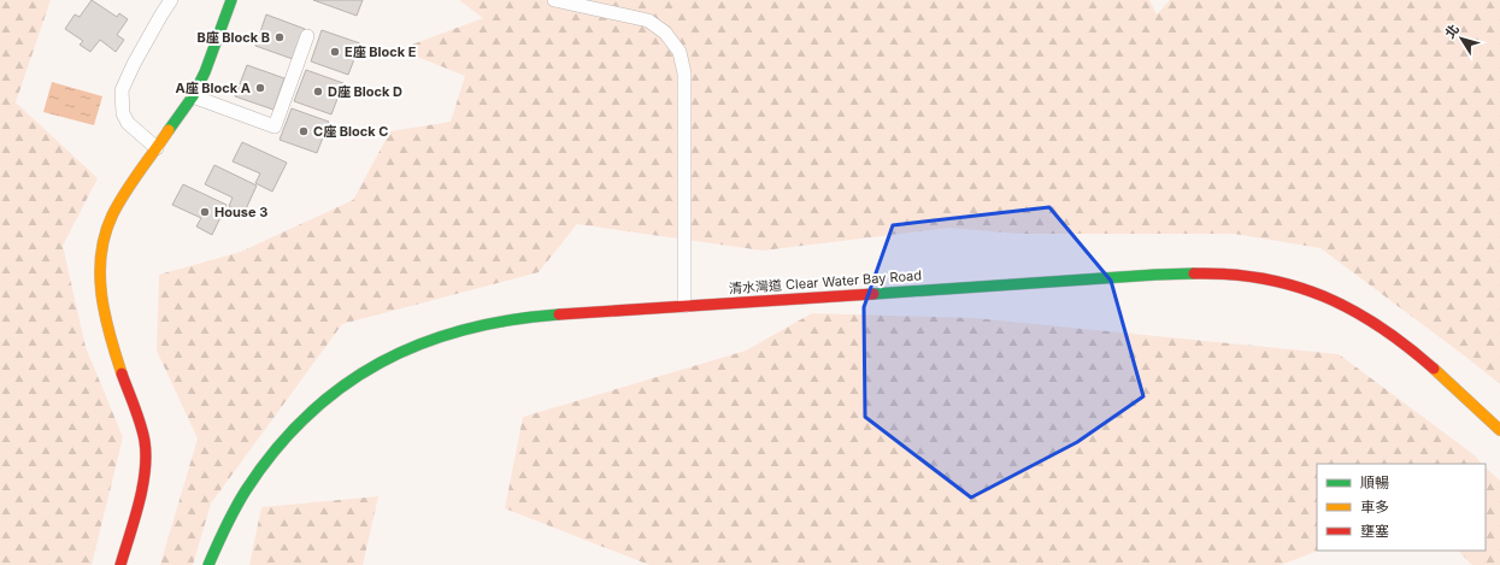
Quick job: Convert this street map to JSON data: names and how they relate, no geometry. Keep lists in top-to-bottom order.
{
  "streets": {
    "main road": ["清水灣道 Clear Water Bay Road"]
  },
  "places": [
    "B座 Block B",
    "E座 Block E",
    "A座 Block A",
    "D座 Block D",
    "C座 Block C",
    "House 3"
  ],
  "legend": ["順暢", "車多", "壅塞"],
  "north": "top left"
}
